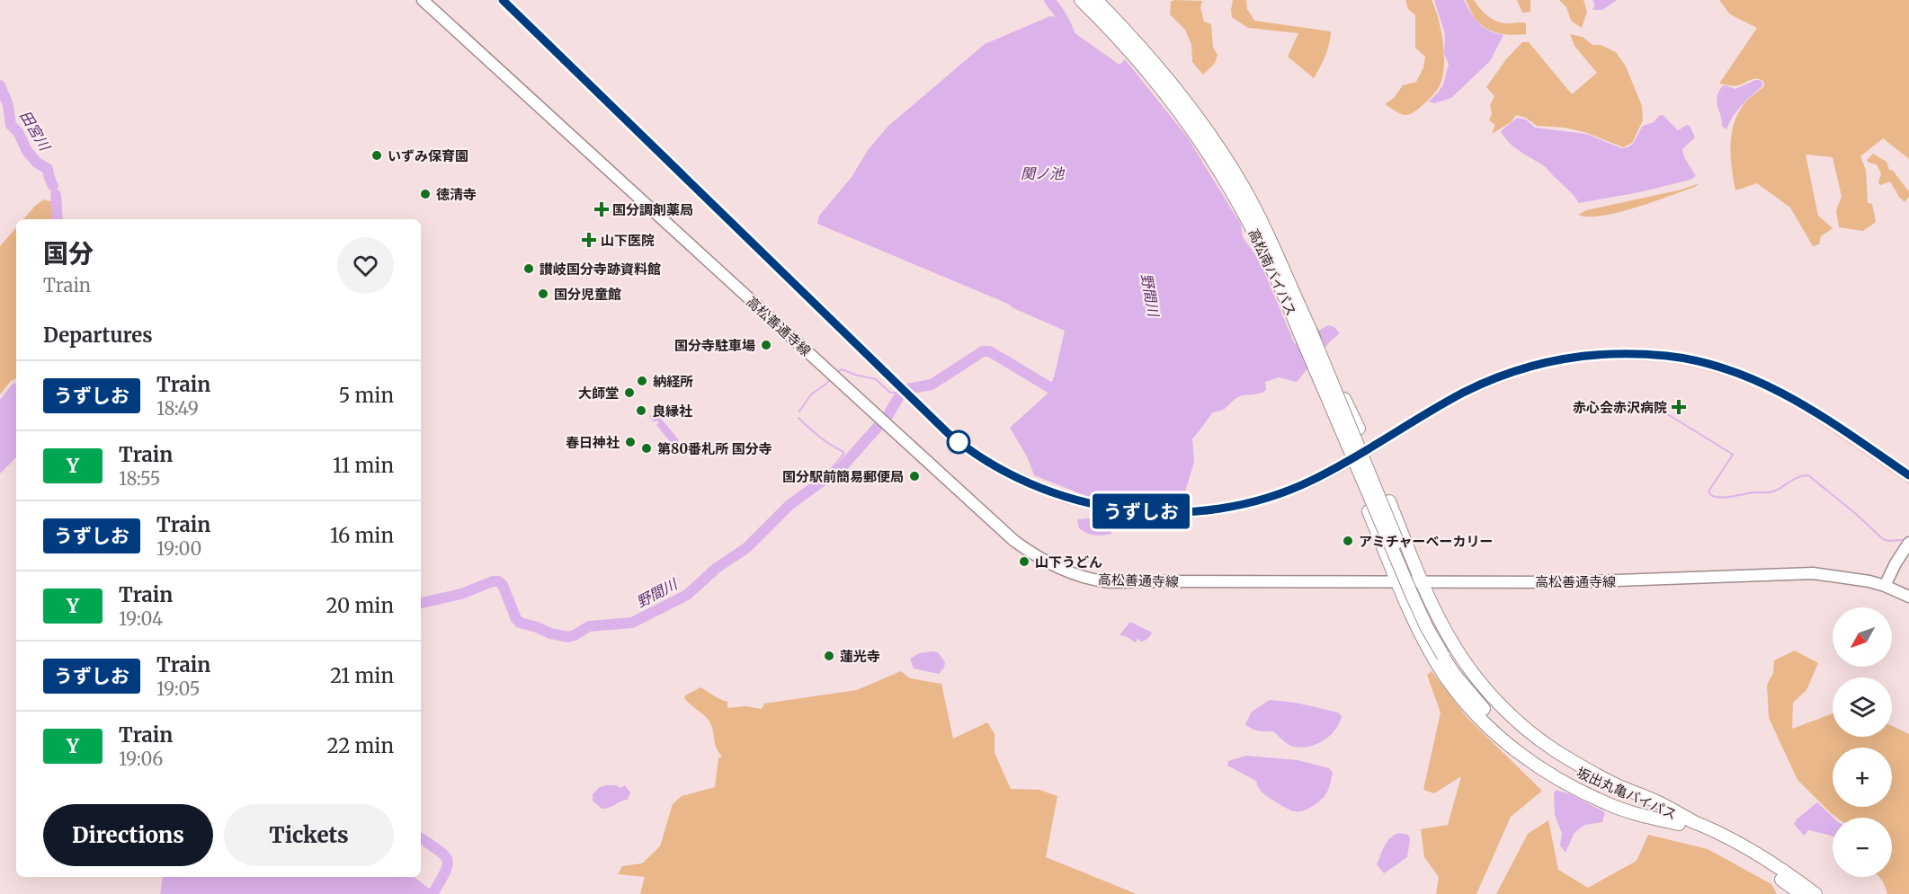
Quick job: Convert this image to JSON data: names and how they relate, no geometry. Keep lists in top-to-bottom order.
{
  "streets": {
    "highway": ["高松南バイパス", "坂出丸亀バイパス"],
    "main road": ["高松善通寺線"]
  },
  "crossings": [
    ["高松南バイパス", "高松善通寺線"],
    ["高松南バイパス", "坂出丸亀バイパス"],
    ["高松善通寺線", "坂出丸亀バイパス"]
  ],
  "water": ["田宮川", "関ノ池", "野間川"],
  "places": {
    "other": [
      "いずみ保育園",
      "徳清寺",
      "讃岐国分寺跡資料館",
      "国分児童館",
      "国分寺駐車場",
      "納経所",
      "大師堂",
      "良縁社",
      "春日神社",
      "第80番札所 国分寺",
      "国分駅前簡易郵便局",
      "アミチャーベーカリー",
      "山下うどん",
      "蓮光寺"
    ],
    "health": ["国分調剤薬局", "山下医院", "赤心会赤沢病院"]
  },
  "north": "bottom left",
  "page": {
    "on_map": "うずしお",
    "heading": [
      ["国分", "Train"],
      "Departures"
    ],
    "list": [
      {
        "mark": "うずしお",
        "name": "Train",
        "note": "18:49",
        "value": "5 min"
      },
      {
        "mark": "Y",
        "name": "Train",
        "note": "18:55",
        "value": "11 min"
      },
      {
        "mark": "うずしお",
        "name": "Train",
        "note": "19:00",
        "value": "16 min"
      },
      {
        "mark": "Y",
        "name": "Train",
        "note": "19:04",
        "value": "20 min"
      },
      {
        "mark": "うずしお",
        "name": "Train",
        "note": "19:05",
        "value": "21 min"
      },
      {
        "mark": "Y",
        "name": "Train",
        "note": "19:06",
        "value": "22 min"
      }
    ],
    "map_buttons": ["+", "−"],
    "buttons": ["Directions", "Tickets"]
  }
}
